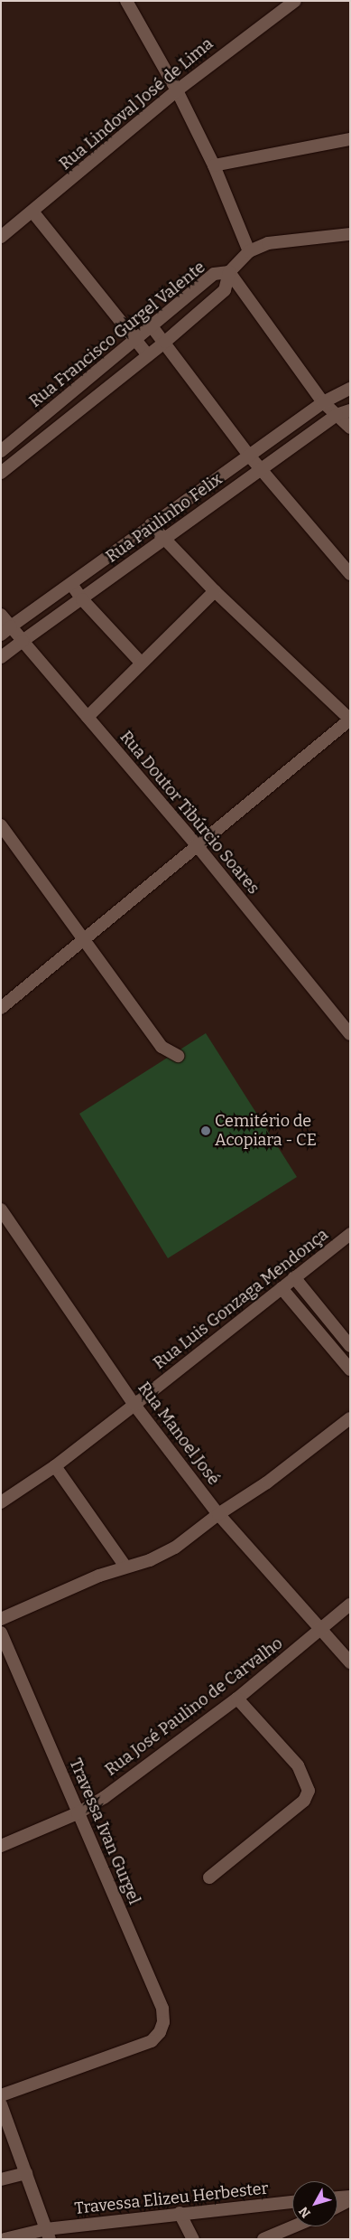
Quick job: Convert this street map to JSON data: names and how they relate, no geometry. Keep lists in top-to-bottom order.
{
  "streets": {
    "street": [
      "Rua Lindoval José de Lima",
      "Rua Francisco Gurgel Valente",
      "Rua Paulinho Felix",
      "Rua Doutor Tibúrcio Soares",
      "Rua Luis Gonzaga Mendonça",
      "Rua Manoel José",
      "Rua José Paulino de Carvalho",
      "Travessa Ivan Gurgel",
      "Travessa Elizeu Herbester"
    ]
  },
  "crossings": [
    ["Rua Paulinho Felix", "Rua Doutor Tibúrcio Soares"],
    ["Rua Luis Gonzaga Mendonça", "Rua Manoel José"],
    ["Rua Manoel José", "Rua José Paulino de Carvalho"],
    ["Rua José Paulino de Carvalho", "Travessa Ivan Gurgel"]
  ],
  "places": ["Cemitério de Acopiara - CE"],
  "north": "bottom left"
}
